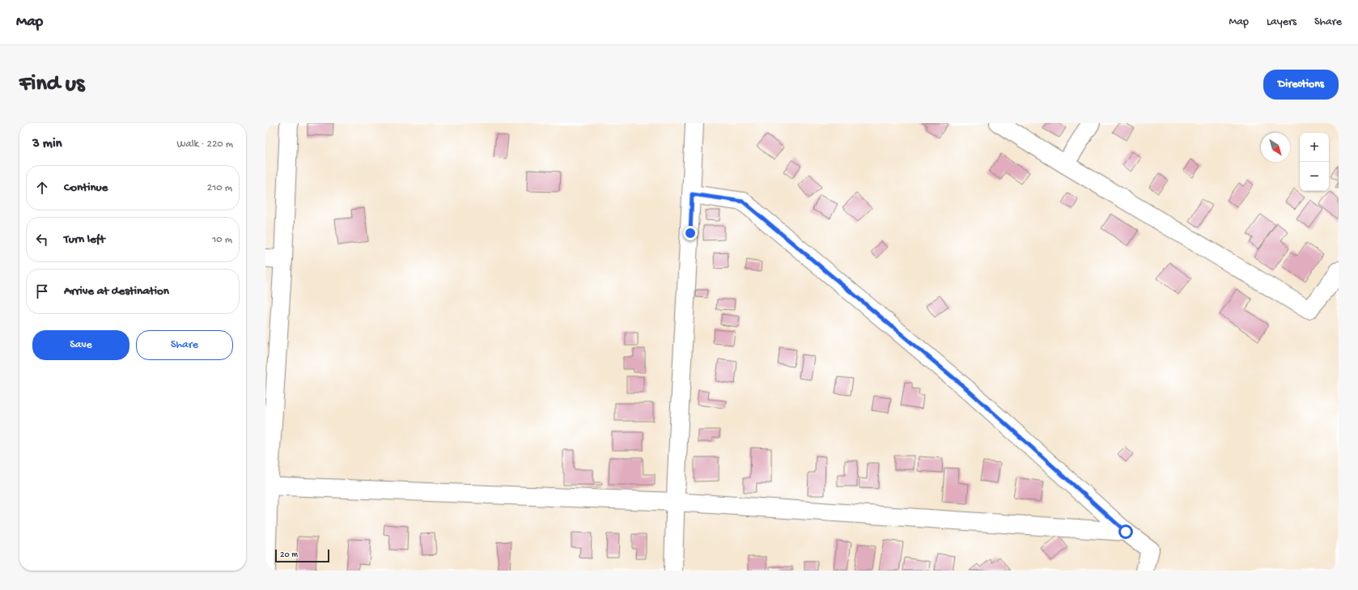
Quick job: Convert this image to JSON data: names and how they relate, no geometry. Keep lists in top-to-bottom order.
{
  "scale_bar": "20 m",
  "north": "bottom right",
  "page": {
    "header": "Map",
    "nav": ["Map", "Layers", "Share"],
    "buttons": [
      "Directions",
      ["Save", "Share"]
    ],
    "title": "Find us",
    "heading": ["3 min", "Walk · 220 m"],
    "map_buttons": ["+", "−"],
    "list": [
      ["Continue", "210 m"],
      ["Turn left", "10 m"],
      "Arrive at destination"
    ],
    "scale": "20 m"
  }
}
